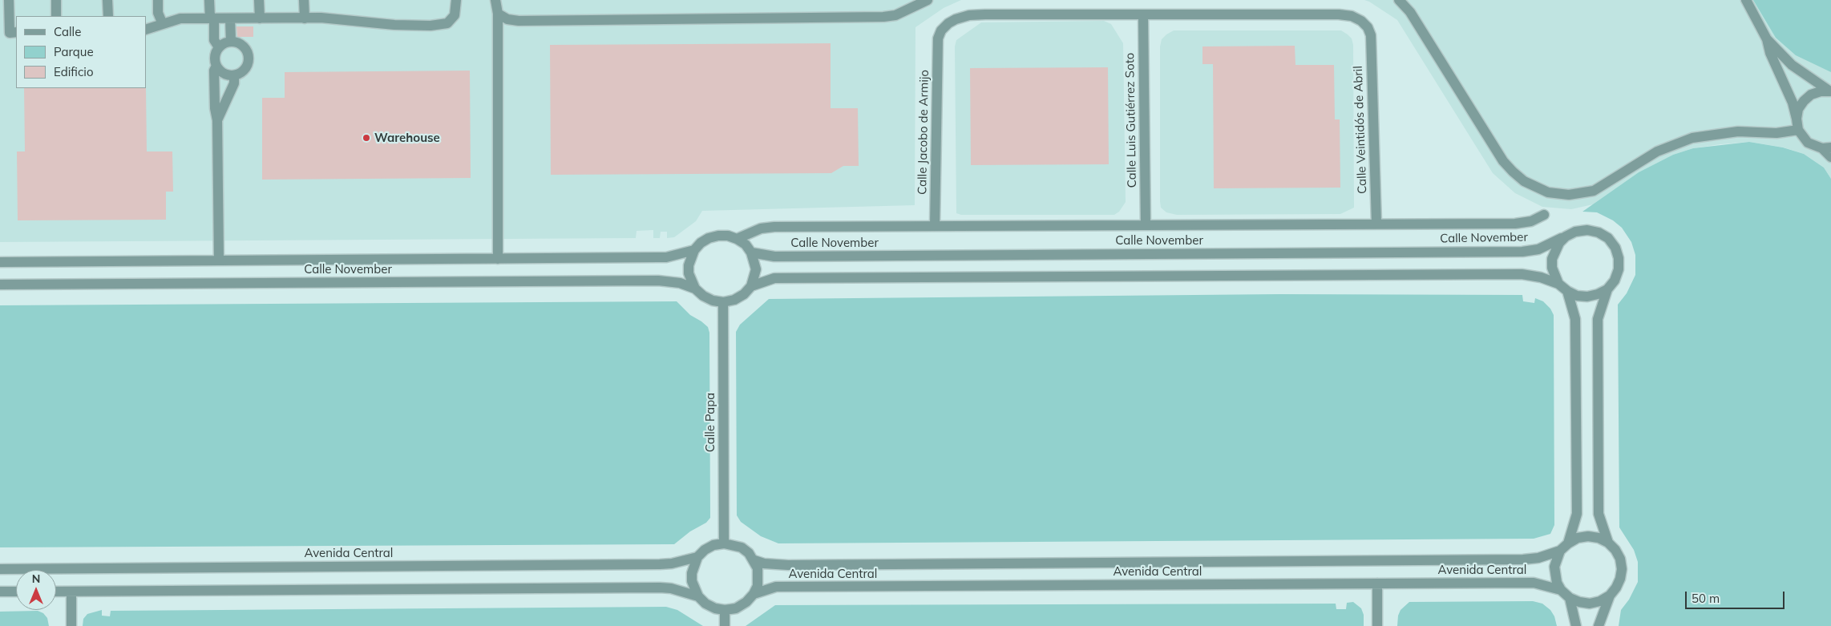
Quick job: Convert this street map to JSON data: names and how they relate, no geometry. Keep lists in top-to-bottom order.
{
  "streets": {
    "street": [
      "Calle Luis Gutiérrez Soto",
      "Calle Veintidós de Abril",
      "Calle Jacobo de Armijo",
      "Calle November",
      "Calle Papa",
      "Avenida Central"
    ]
  },
  "crossings": [
    ["Calle Luis Gutiérrez Soto", "Calle Veintidós de Abril"],
    ["Calle Luis Gutiérrez Soto", "Calle Jacobo de Armijo"],
    ["Calle Luis Gutiérrez Soto", "Calle November"],
    ["Calle Veintidós de Abril", "Calle Jacobo de Armijo"],
    ["Calle Veintidós de Abril", "Calle November"],
    ["Calle Jacobo de Armijo", "Calle November"],
    ["Calle November", "Calle Papa"],
    ["Calle Papa", "Avenida Central"]
  ],
  "places": ["Warehouse"],
  "legend": ["Calle", "Parque", "Edificio"],
  "scale_bar": "50 m",
  "north": "top"
}
